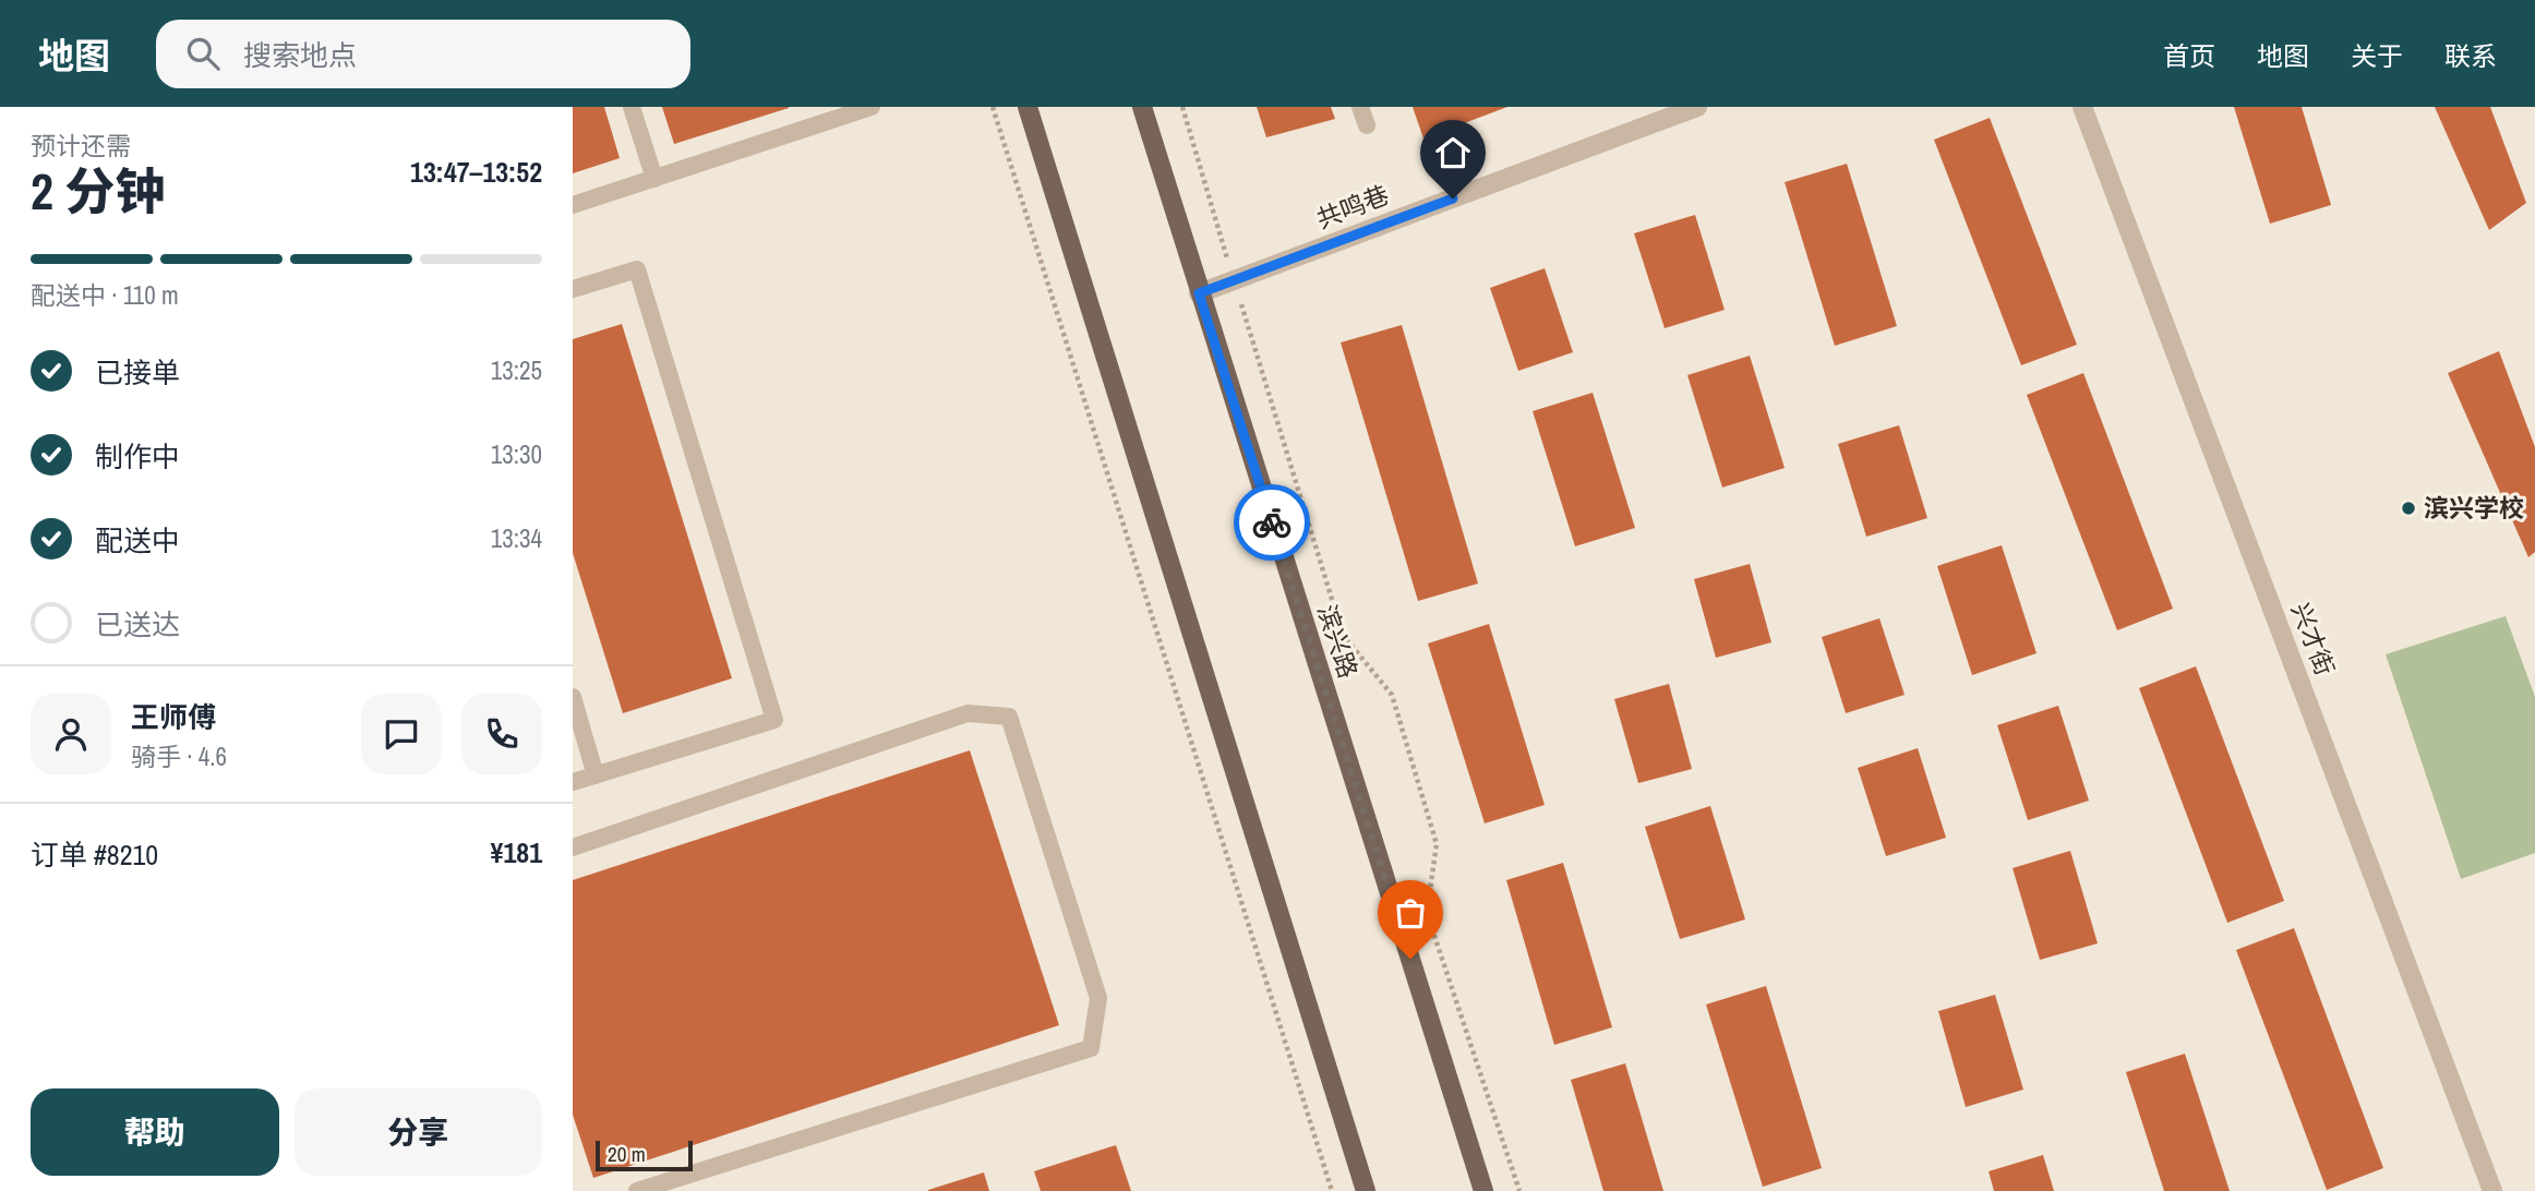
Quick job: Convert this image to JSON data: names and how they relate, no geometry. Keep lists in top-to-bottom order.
{
  "streets": {
    "main road": ["滨兴路"],
    "street": ["共鸣巷", "兴才街"]
  },
  "crossings": [
    ["共鸣巷", "滨兴路"]
  ],
  "places": ["滨兴学校"],
  "scale_bar": "20 m",
  "page": {
    "header": "地图",
    "search": "搜索地点",
    "nav": [
      "首页",
      "地图",
      "关于",
      "联系"
    ],
    "heading": ["2 分钟", "预计还需", "13:47–13:52"],
    "panel": [
      "王师傅",
      "骑手 · 4.6",
      "订单 #8210",
      "¥181"
    ],
    "bar": "配送中 · 110 m",
    "list": [
      ["已接单", "13:25"],
      ["制作中", "13:30"],
      ["配送中", "13:34"],
      "已送达"
    ],
    "buttons": ["帮助", "分享"],
    "scale": "20 m"
  }
}
